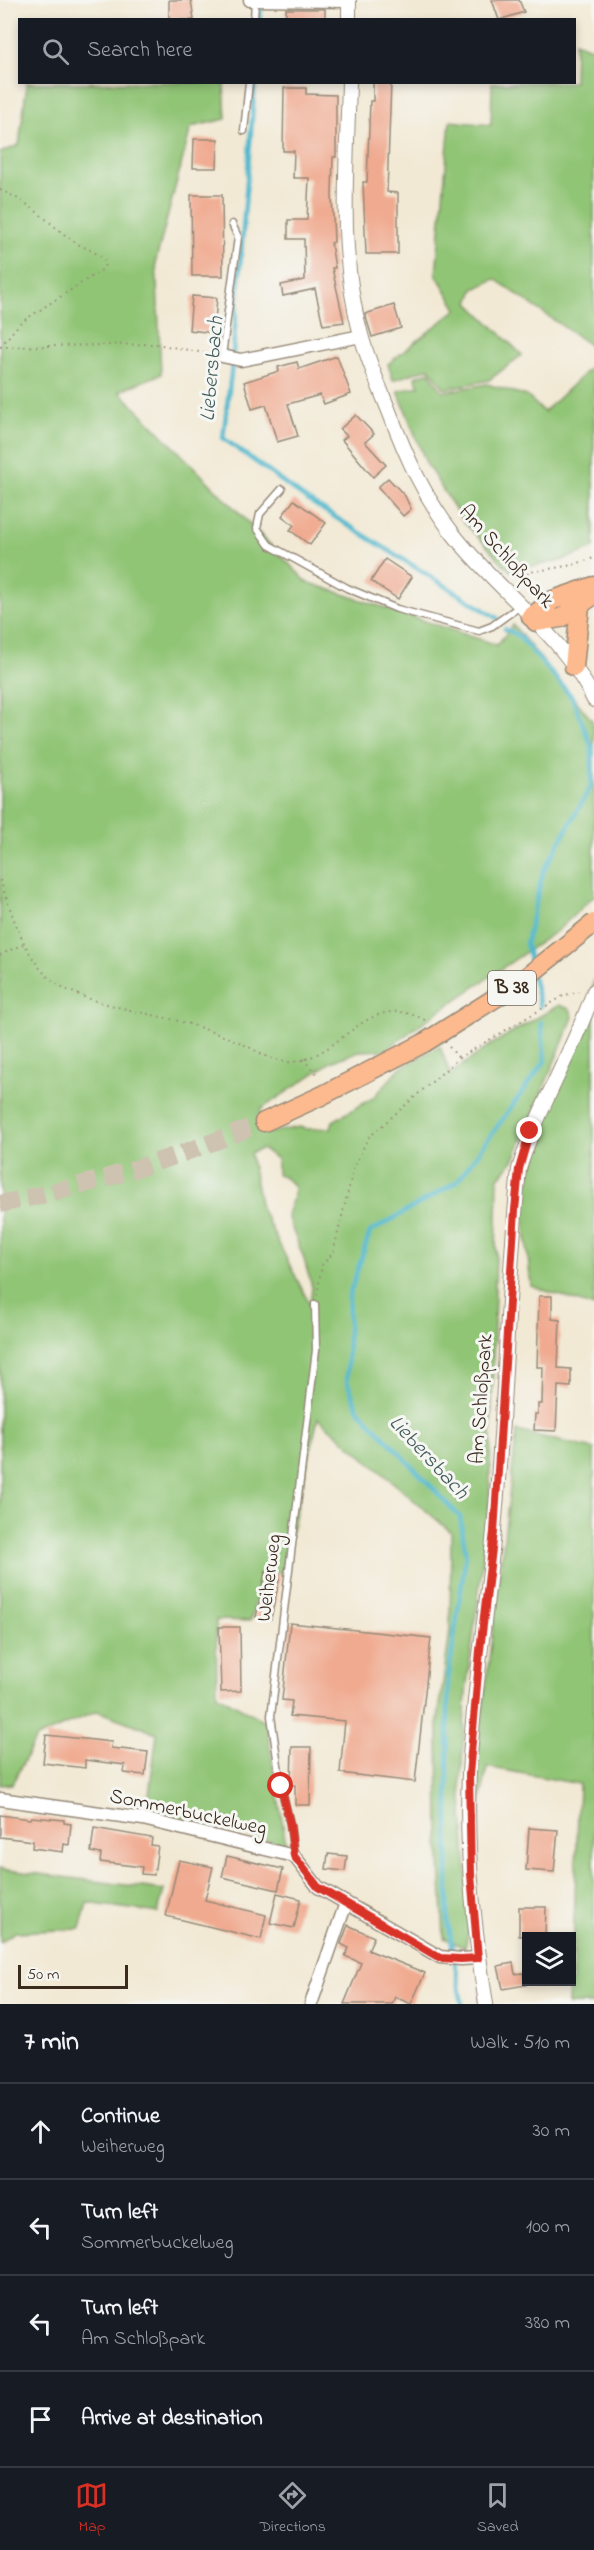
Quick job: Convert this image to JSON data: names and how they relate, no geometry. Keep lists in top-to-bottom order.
{
  "streets": {
    "main road": ["B 38"],
    "street": ["Am Schloßpark", "Sommerbuckelweg"],
    "lane": ["Weiherweg"]
  },
  "crossings": [
    ["Weiherweg", "Sommerbuckelweg"]
  ],
  "water": ["Liebersbach"],
  "scale_bar": "50 m",
  "page": {
    "search": "Search here",
    "scale": "50 m",
    "heading": ["7 min", "Walk · 510 m"],
    "list": [
      ["Continue", "Weiherweg", "30 m"],
      ["Turn left", "Sommerbuckelweg", "100 m"],
      ["Turn left", "Am Schloßpark", "380 m"],
      "Arrive at destination"
    ],
    "nav": ["Map", "Directions", "Saved"]
  }
}
